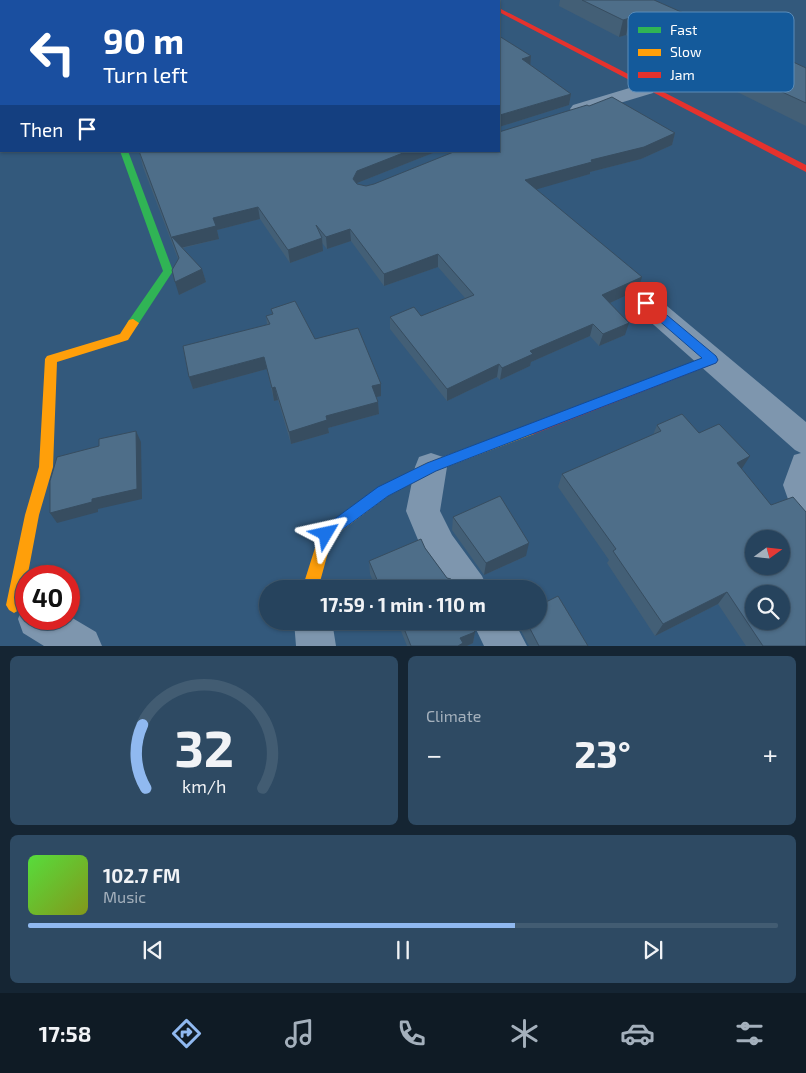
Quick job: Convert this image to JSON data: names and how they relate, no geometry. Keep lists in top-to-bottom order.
{
  "legend": ["Fast", "Slow", "Jam"],
  "north": "right",
  "page": {
    "turn": ["90 m", "Turn left"],
    "then": "Then",
    "limit": "40",
    "trip": "17:59 · 1 min · 110 m",
    "tile": "Climate",
    "heat": ["−", "23°", "+"],
    "song": ["102.7 FM", "Music"],
    "tabs": "17:58",
    "gauge": ["32", "km/h"]
  }
}
